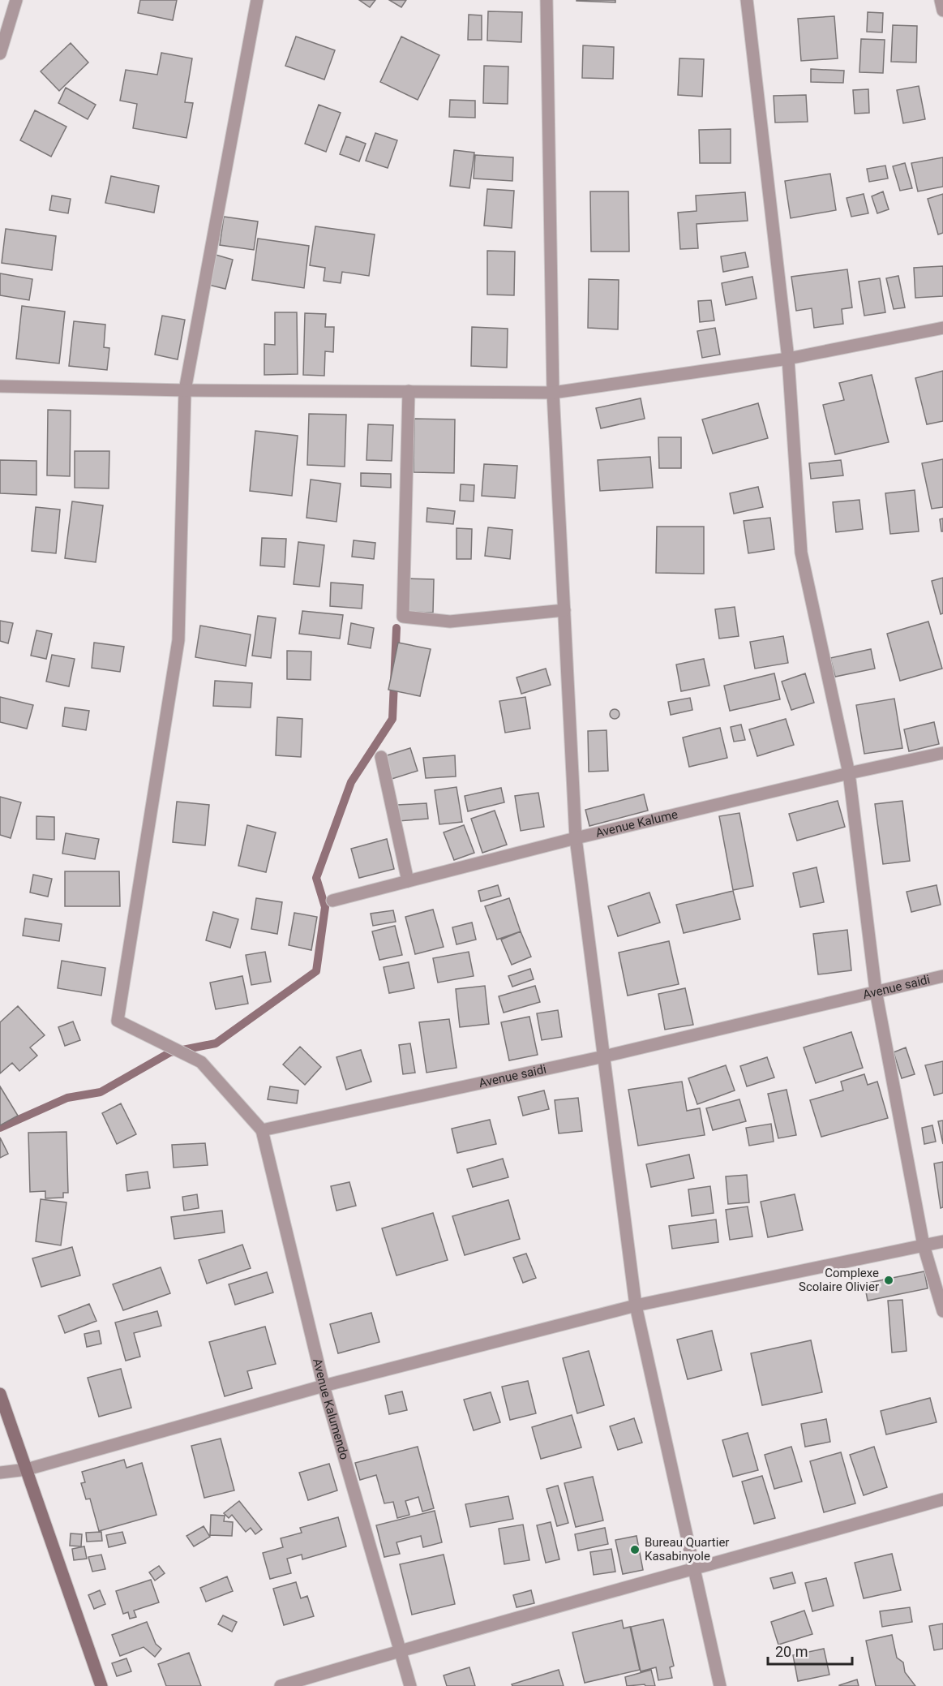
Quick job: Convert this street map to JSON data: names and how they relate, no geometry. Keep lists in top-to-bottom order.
{
  "streets": {
    "street": ["Avenue Kalume", "Avenue saidi", "Avenue Kalumendo"]
  },
  "crossings": [
    ["Avenue saidi", "Avenue Kalumendo"]
  ],
  "places": ["Complexe Scolaire Olivier", "Bureau Quartier Kasabinyole"],
  "scale_bar": "20 m"
}
